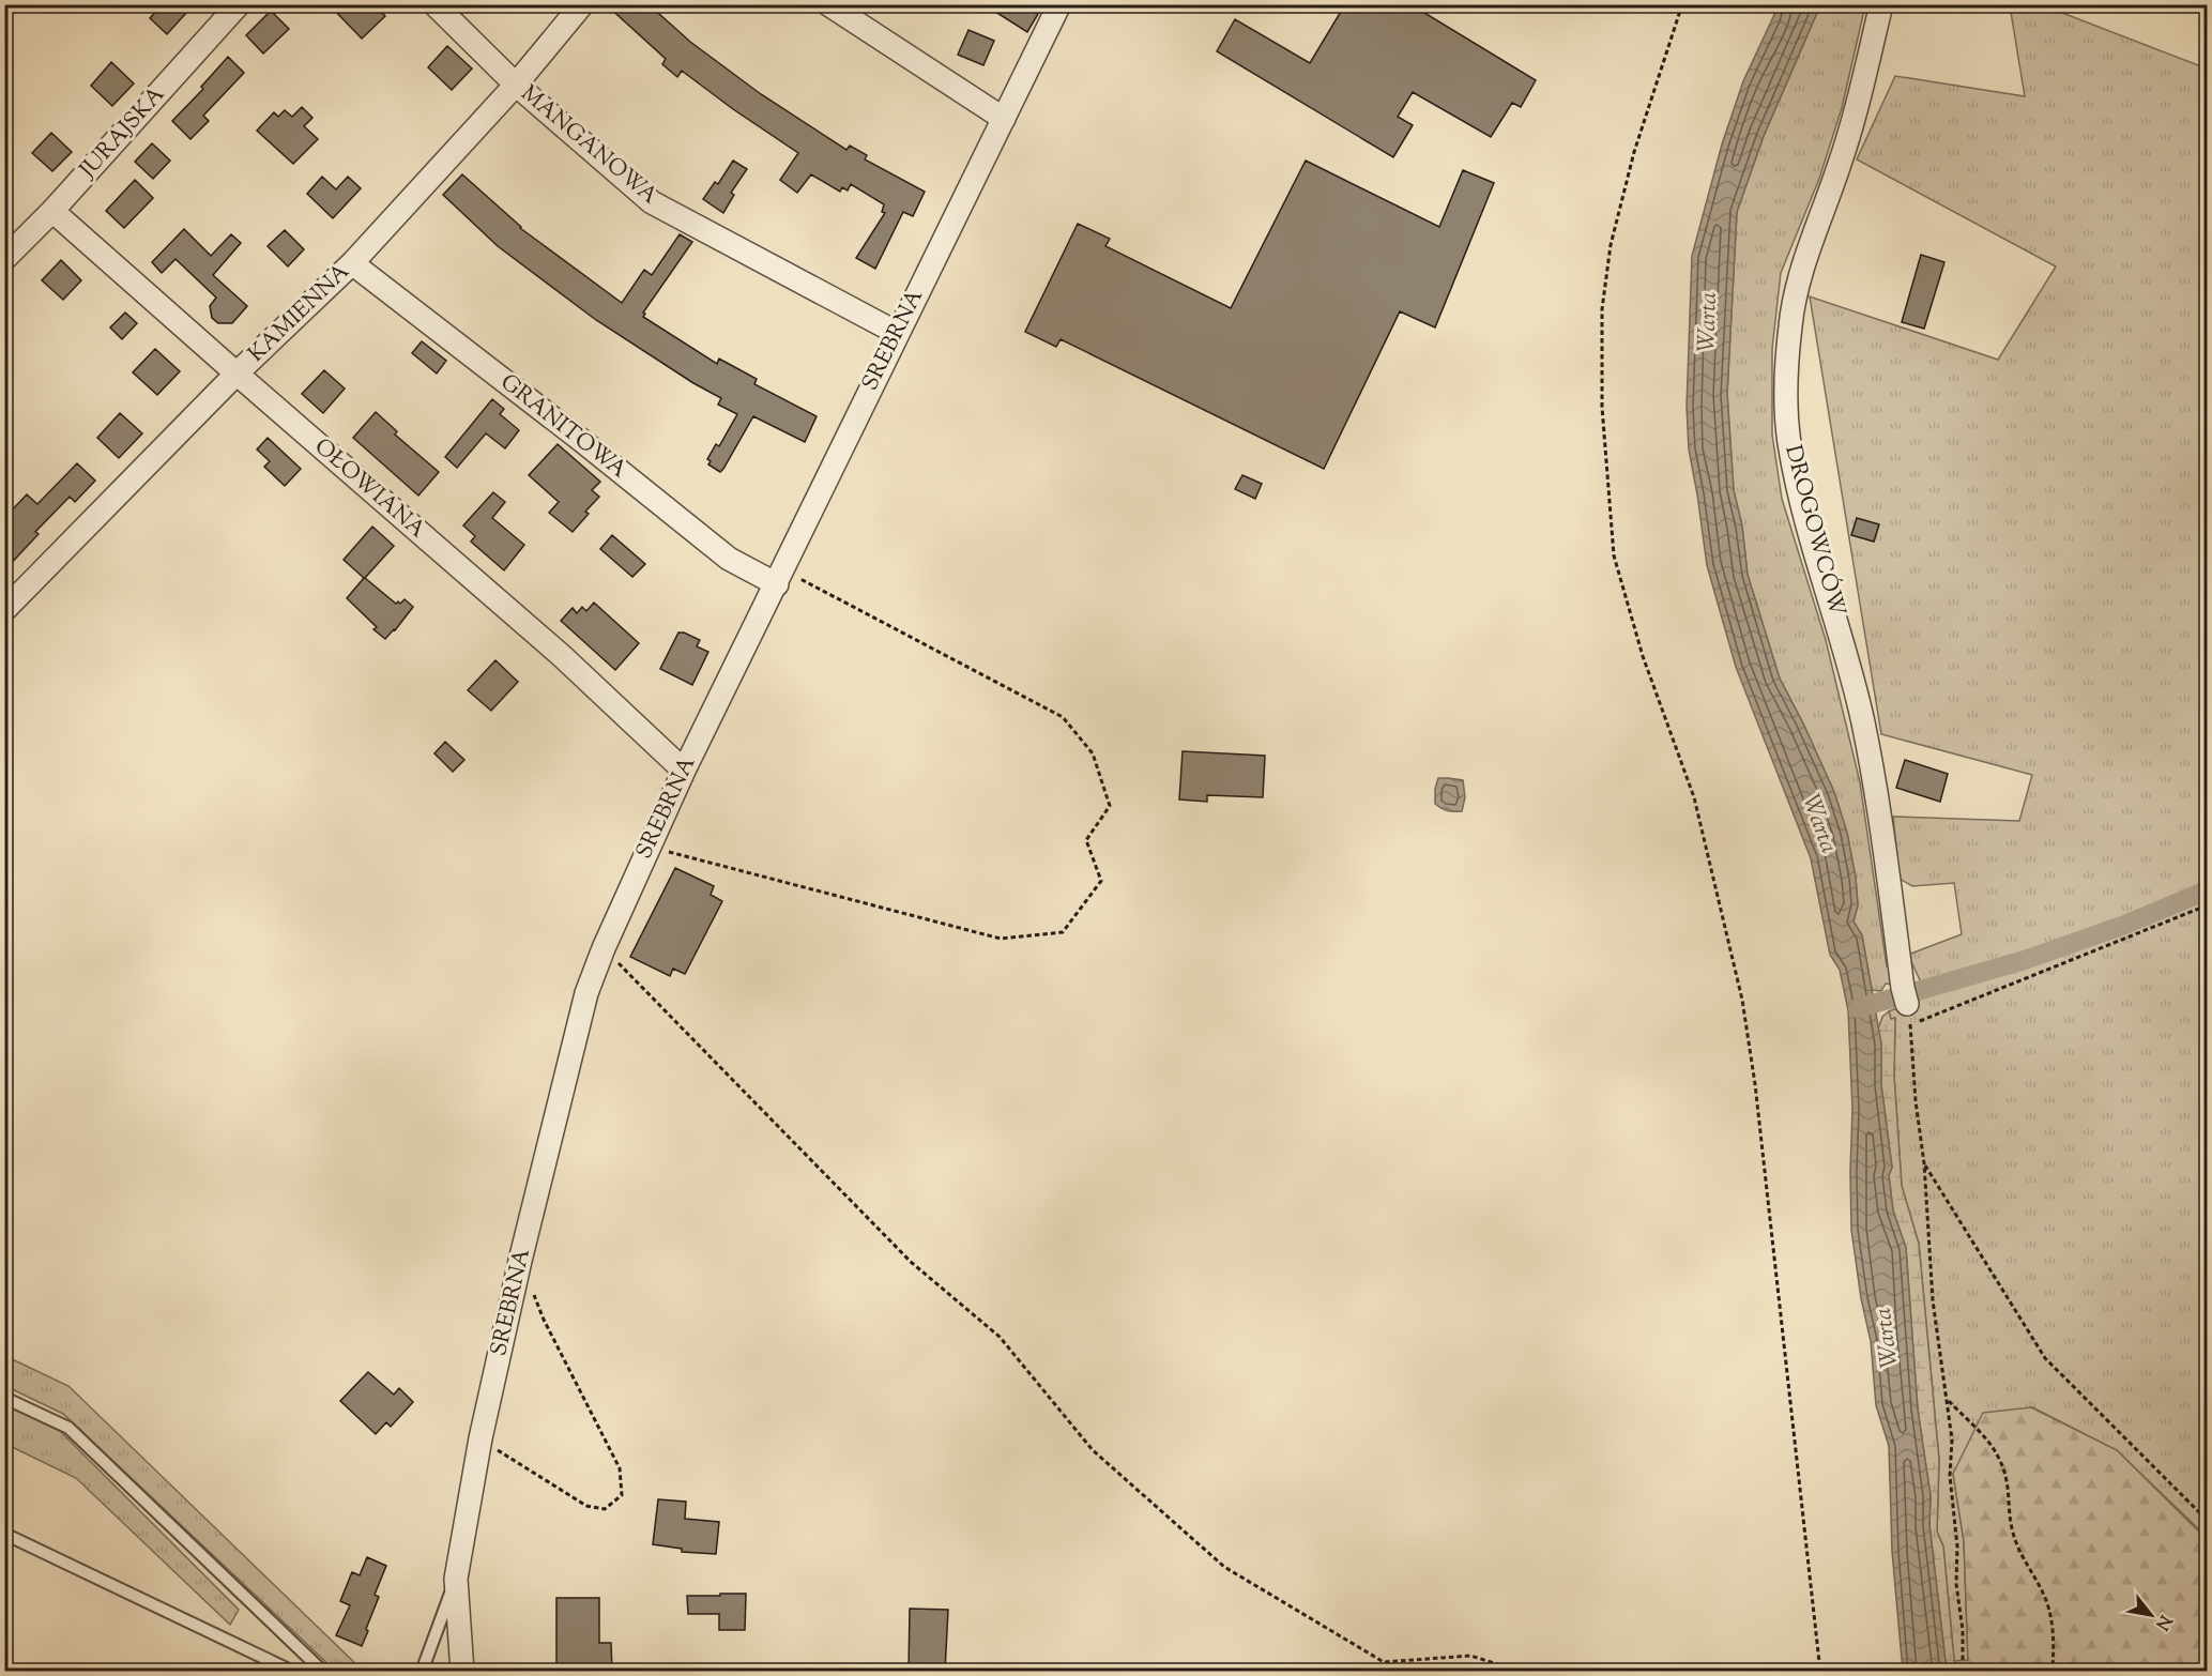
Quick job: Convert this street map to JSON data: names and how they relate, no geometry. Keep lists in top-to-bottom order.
{
  "streets": {
    "street": [
      "JURAJSKA",
      "MANGANOWA",
      "KAMIENNA",
      "SREBRNA",
      "GRANITOWA",
      "OŁOWIANA",
      "DROGOWCÓW"
    ]
  },
  "crossings": [
    ["JURAJSKA", "OŁOWIANA"],
    ["MANGANOWA", "KAMIENNA"],
    ["MANGANOWA", "SREBRNA"],
    ["KAMIENNA", "GRANITOWA"],
    ["KAMIENNA", "OŁOWIANA"],
    ["SREBRNA", "GRANITOWA"],
    ["SREBRNA", "OŁOWIANA"]
  ],
  "water": ["Warta"],
  "north": "bottom right"
}
